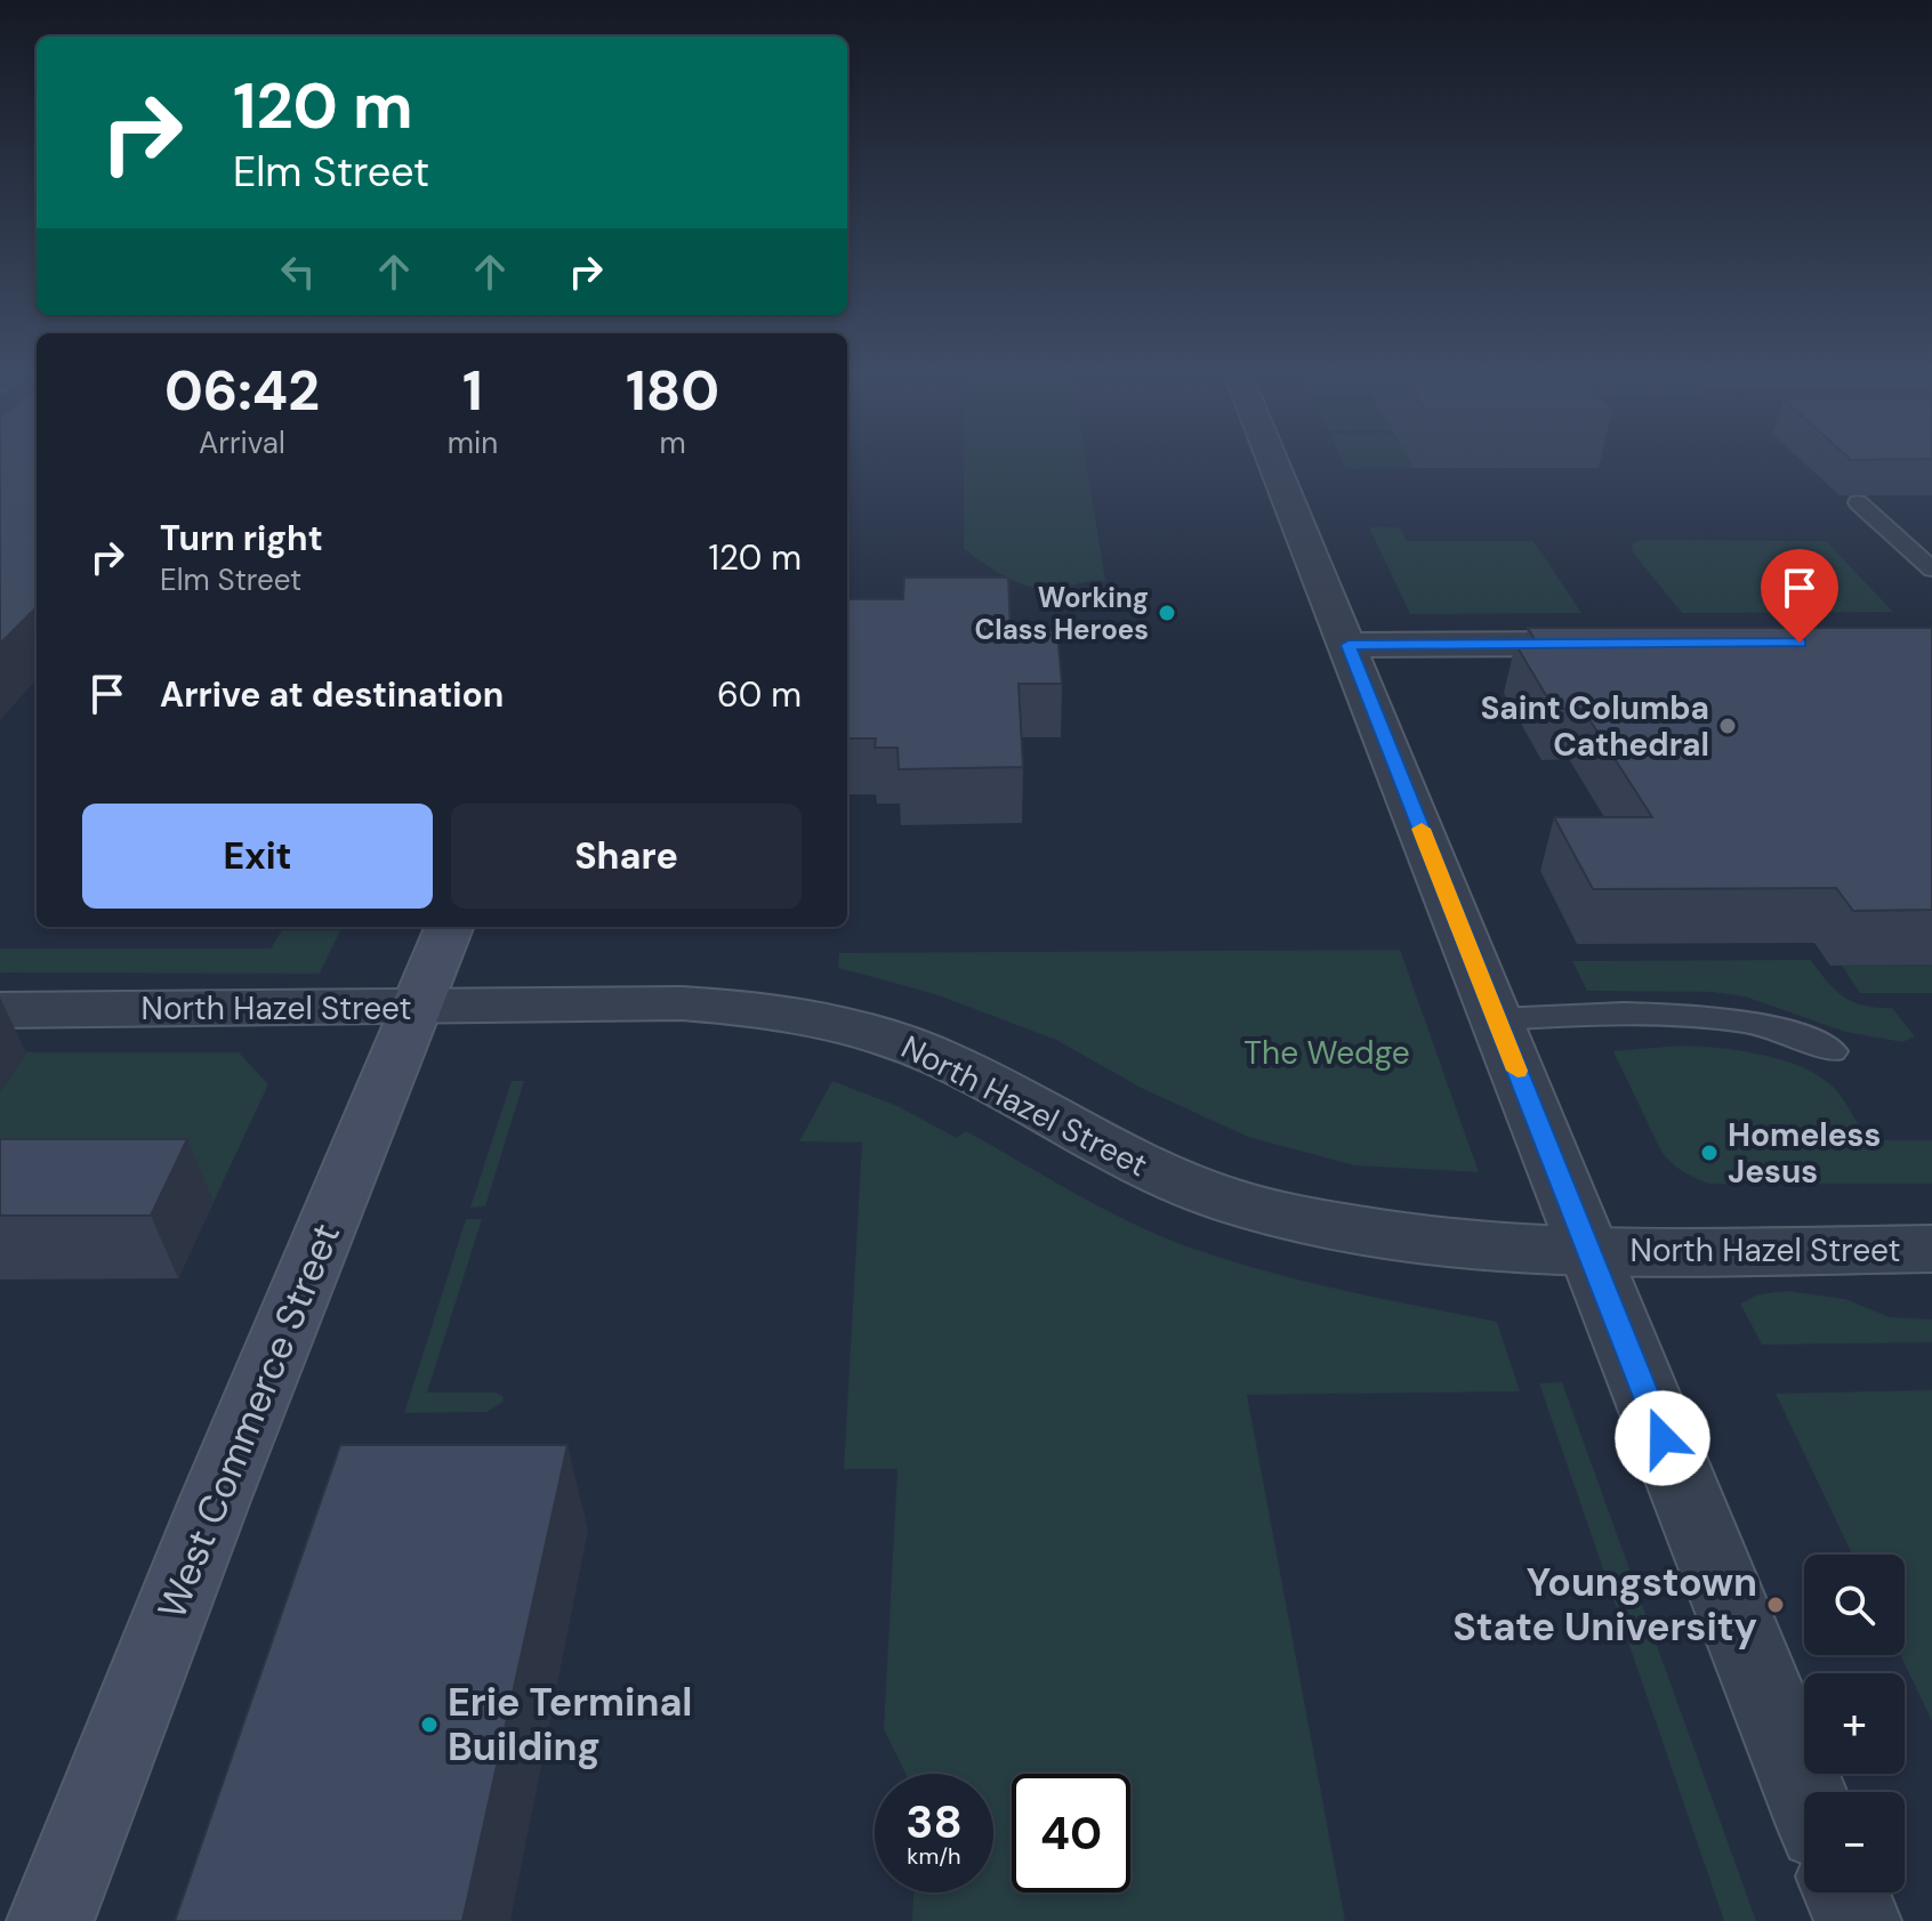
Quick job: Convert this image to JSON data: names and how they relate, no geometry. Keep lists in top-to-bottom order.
{
  "streets": {
    "main road": ["West Commerce Street"],
    "street": ["North Hazel Street"]
  },
  "crossings": [
    ["North Hazel Street", "West Commerce Street"]
  ],
  "parks": ["The Wedge"],
  "places": [
    "Working Class Heroes",
    "Saint Columba Cathedral",
    "Homeless Jesus",
    "Youngstown State University",
    "Erie Terminal Building"
  ],
  "page": {
    "turn": ["120 m", "Elm Street"],
    "eta": [
      "06:42",
      "Arrival",
      "1",
      "min",
      "180",
      "m"
    ],
    "list": [
      {
        "name": "Turn right",
        "note": "Elm Street",
        "value": "120 m"
      },
      {
        "name": "Arrive at destination",
        "value": "60 m"
      }
    ],
    "buttons": ["Exit", "Share"],
    "map_buttons": ["+", "−"],
    "speed": "38 km/h",
    "limit": "40"
  }
}
